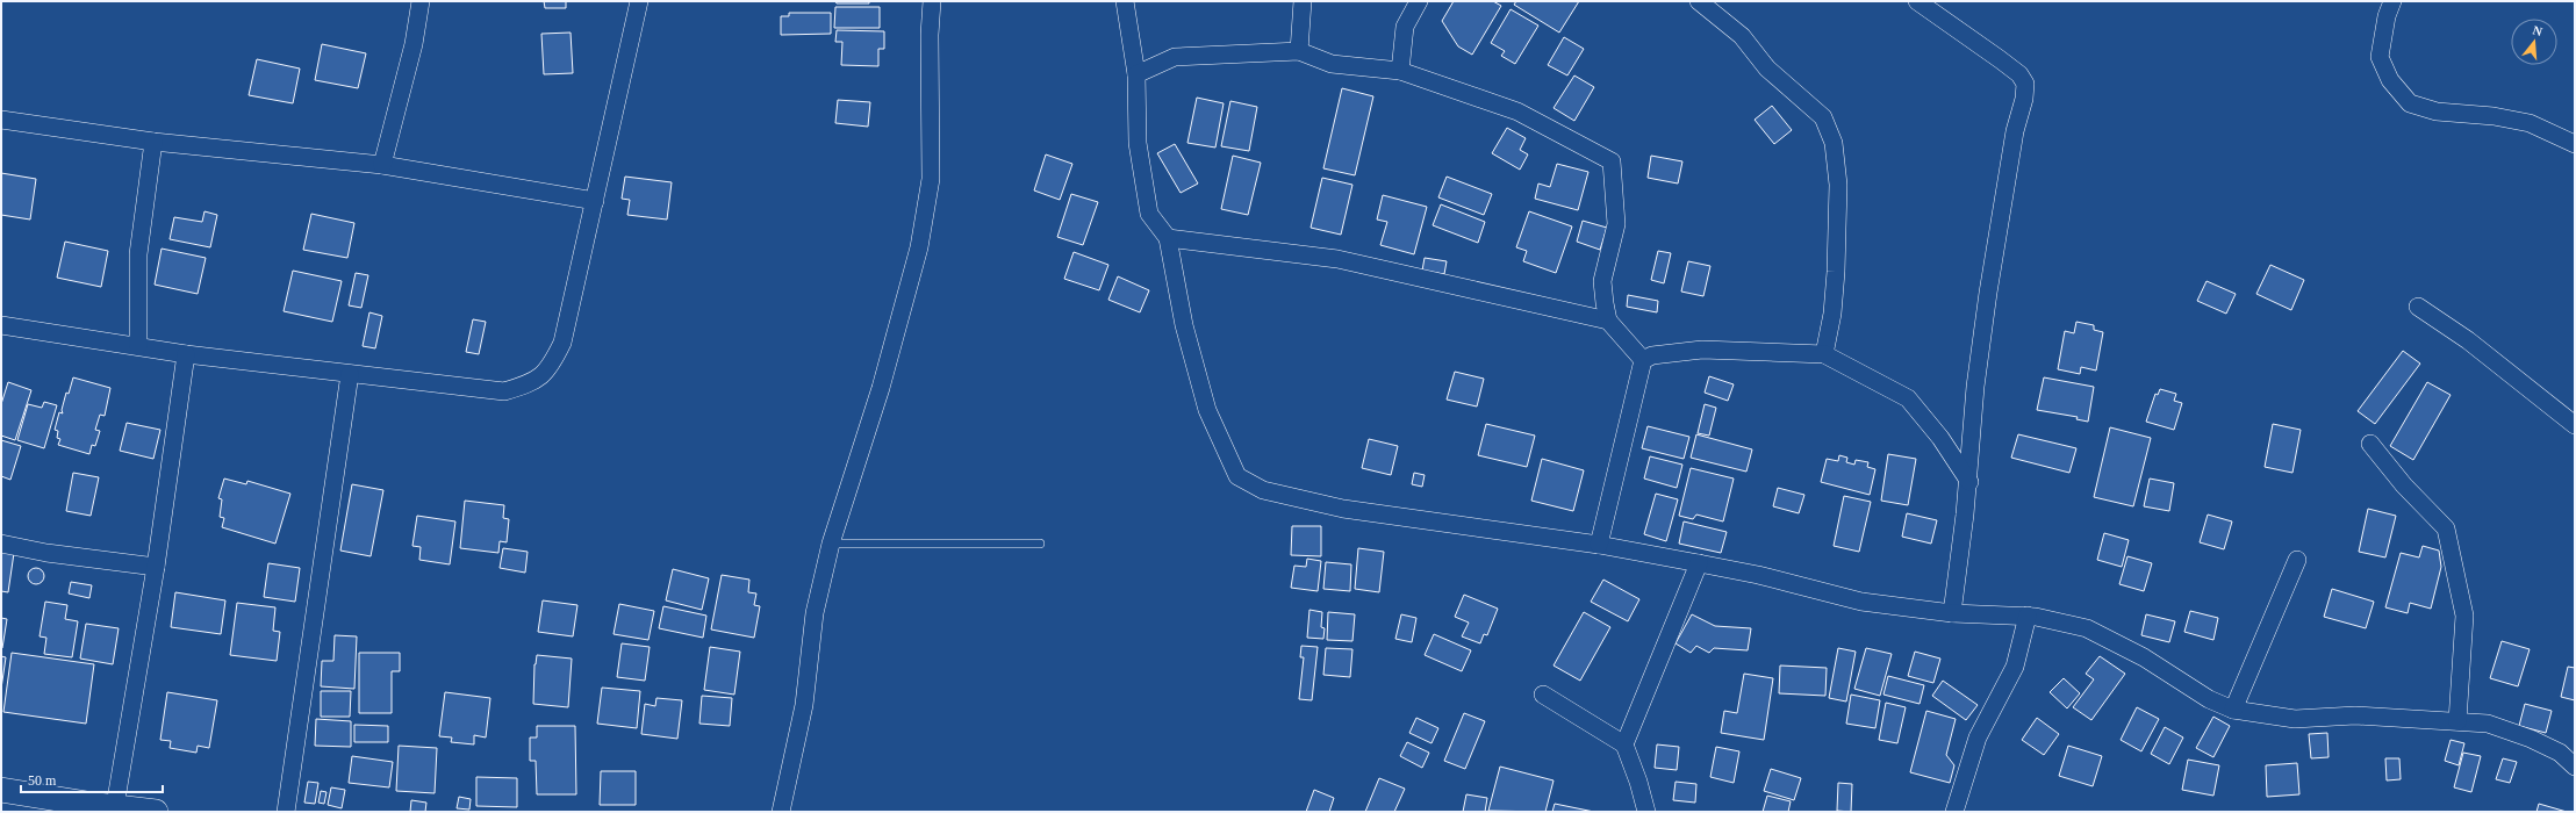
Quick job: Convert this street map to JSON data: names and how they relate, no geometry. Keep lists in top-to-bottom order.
{
  "scale_bar": "50 m",
  "north": "top"
}
